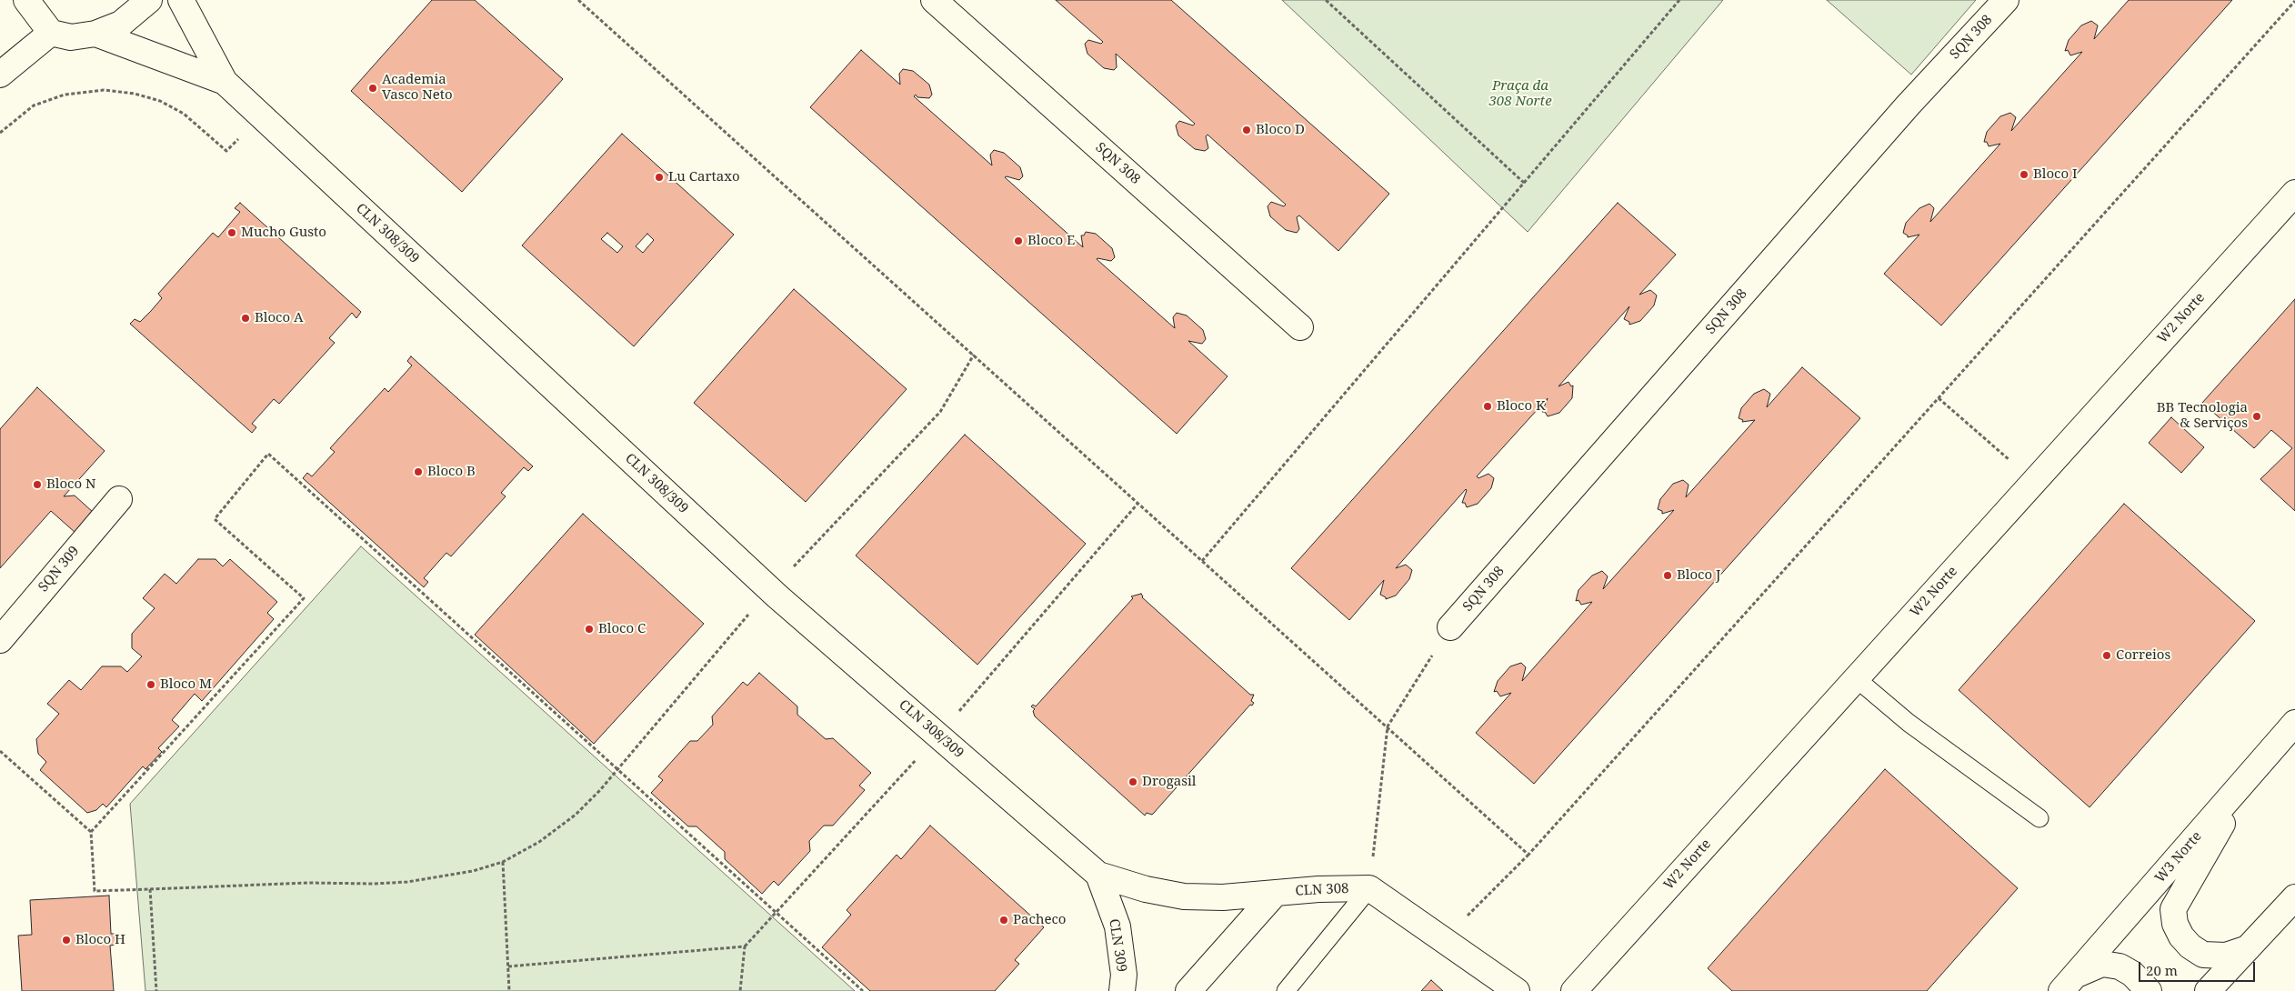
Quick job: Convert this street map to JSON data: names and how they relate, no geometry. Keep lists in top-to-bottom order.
{
  "streets": {
    "street": [
      "SQN 308",
      "CLN 308/309",
      "W2 Norte",
      "SQN 309",
      "W3 Norte",
      "CLN 308",
      "CLN 309"
    ]
  },
  "crossings": [
    ["CLN 308/309", "CLN 308"],
    ["CLN 308/309", "CLN 309"],
    ["CLN 308", "CLN 309"]
  ],
  "parks": ["Praça da 308 Norte"],
  "places": [
    "Academia Vasco Neto",
    "Bloco D",
    "Bloco I",
    "Lu Cartaxo",
    "Mucho Gusto",
    "Bloco E",
    "Bloco A",
    "Bloco K",
    "BB Tecnologia & Serviços",
    "Bloco B",
    "Bloco N",
    "Bloco J",
    "Bloco C",
    "Correios",
    "Bloco M",
    "Drogasil",
    "Pacheco",
    "Bloco H"
  ],
  "scale_bar": "20 m"
}
